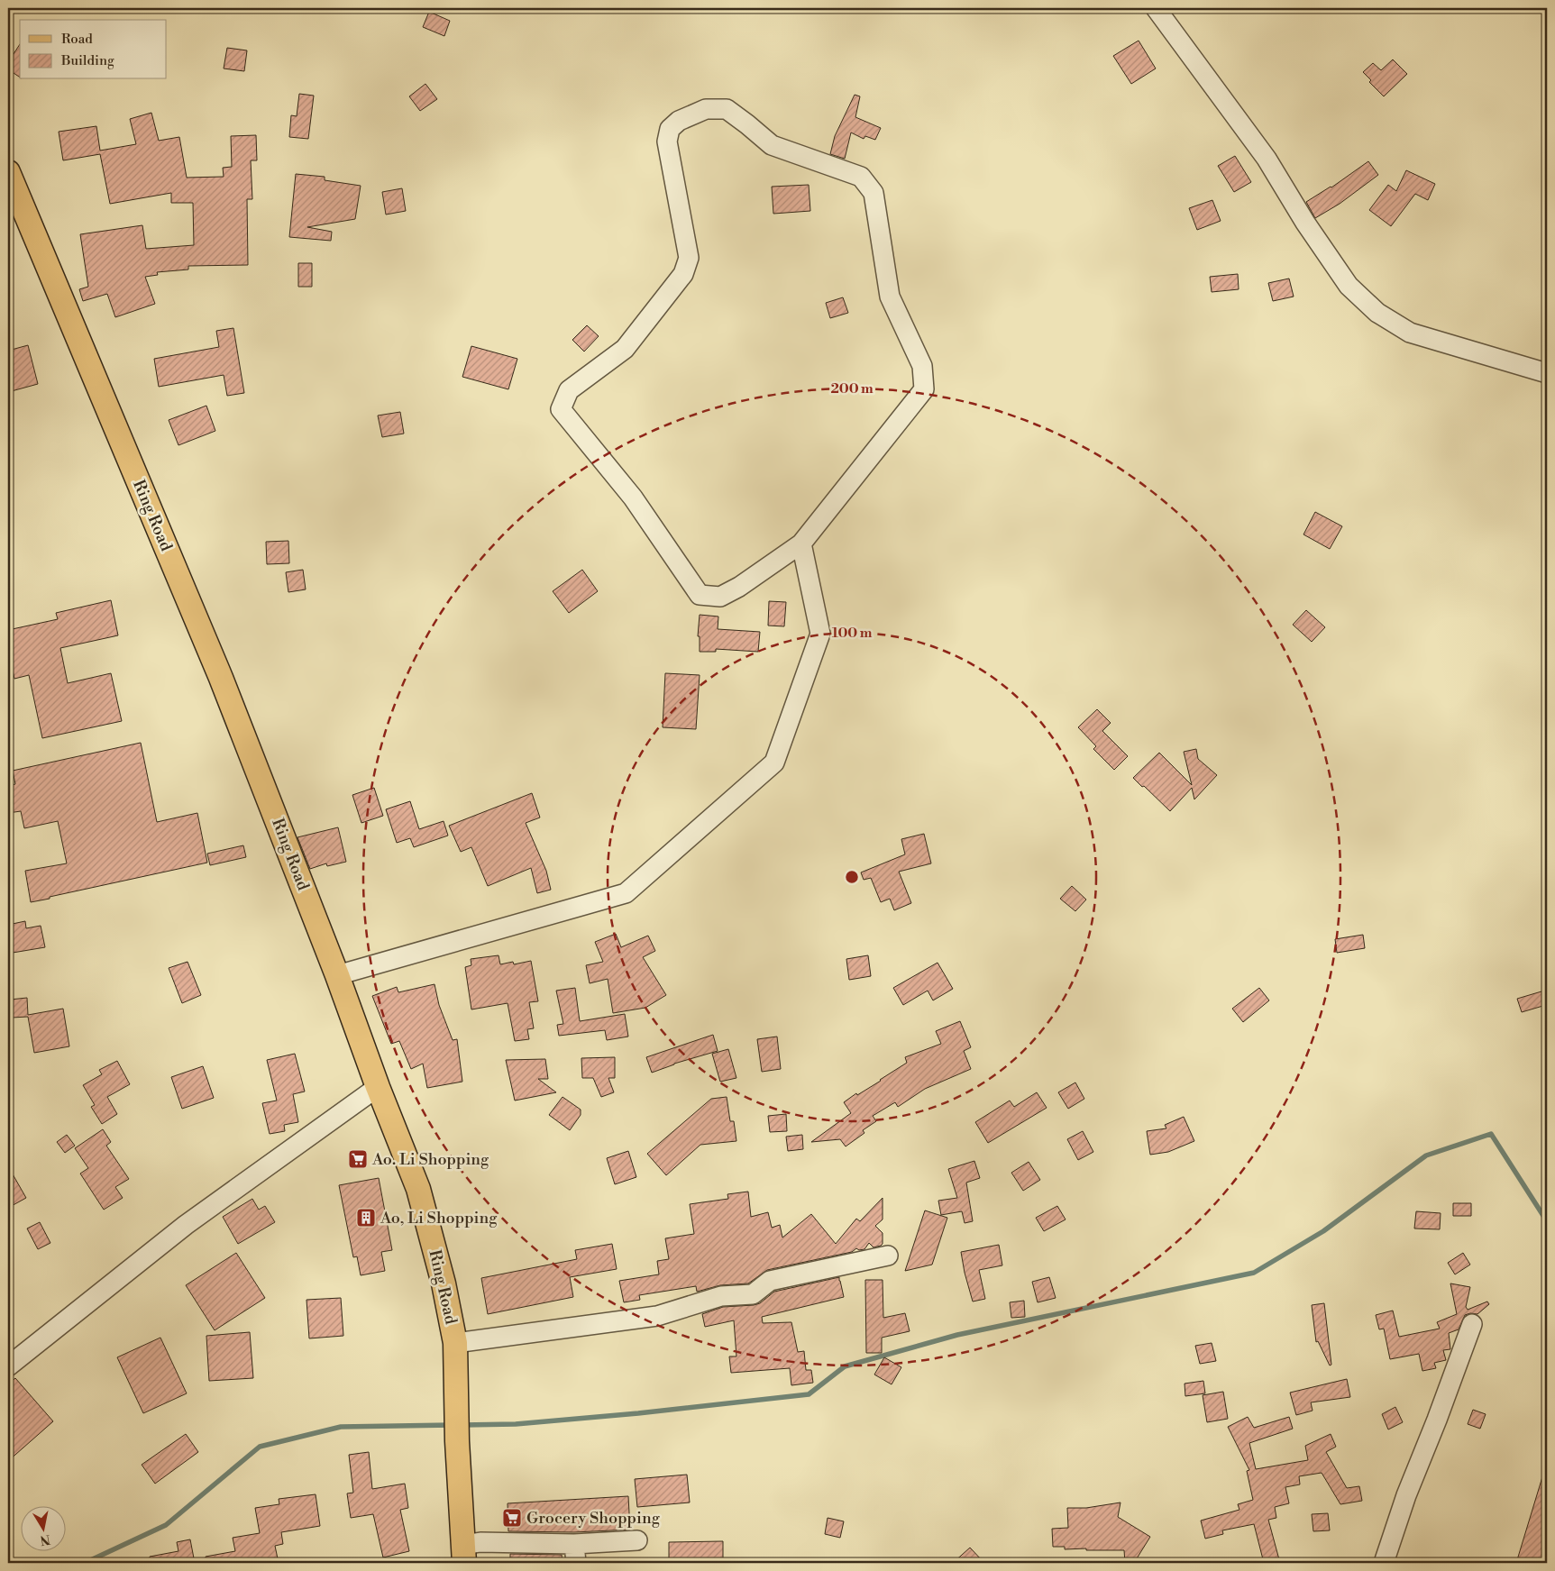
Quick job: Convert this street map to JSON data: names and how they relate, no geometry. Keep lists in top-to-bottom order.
{
  "streets": {
    "main road": ["Ring Road"]
  },
  "places": {
    "supermarket": ["Ao. Li Shopping", "Grocery Shopping"],
    "building": ["Ao, Li Shopping"]
  },
  "legend": ["Road", "Building"],
  "north": "bottom",
  "rings": ["200 m", "100 m"]
}
